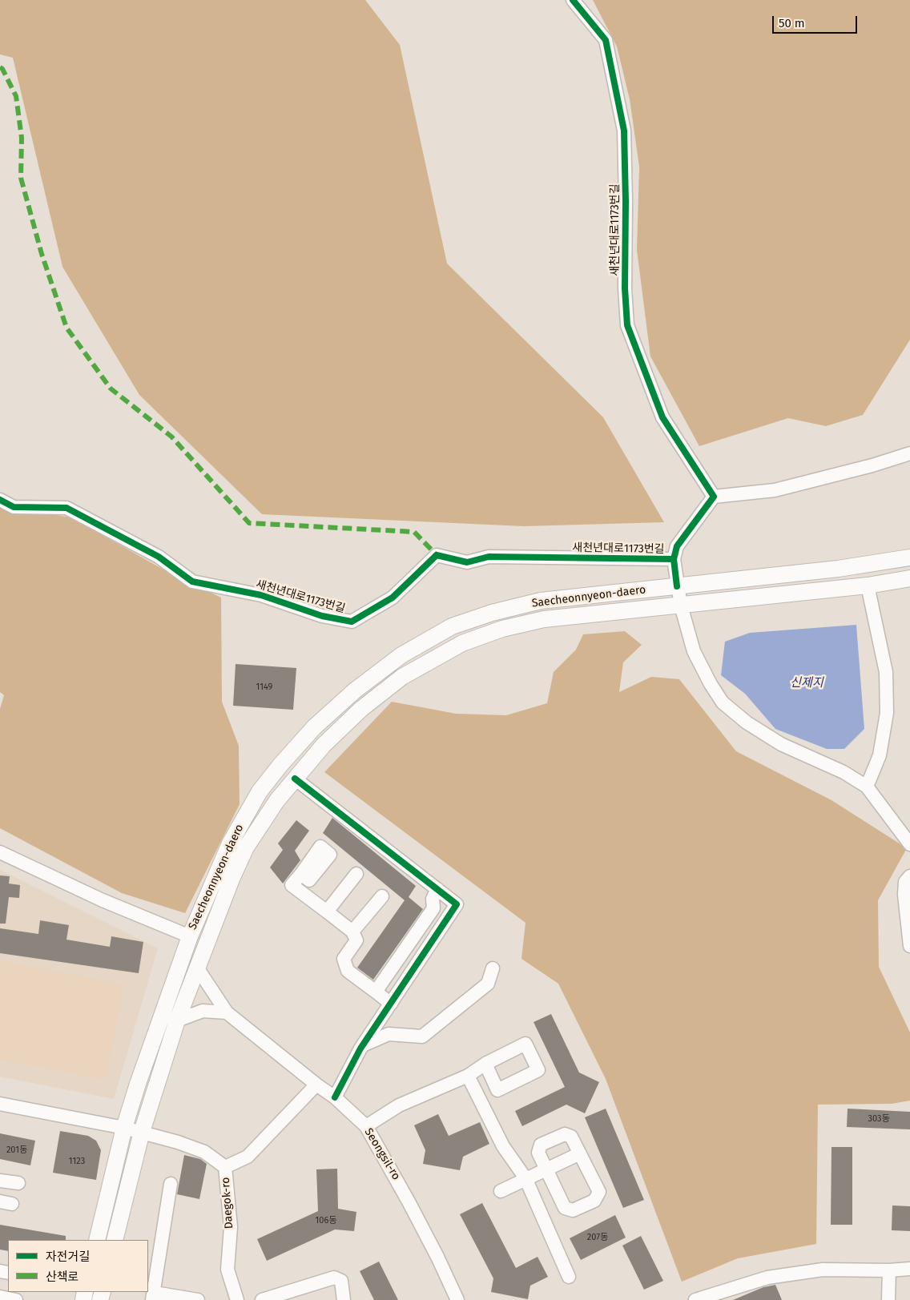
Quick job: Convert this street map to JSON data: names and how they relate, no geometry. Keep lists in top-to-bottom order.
{
  "streets": {
    "main road": ["Saecheonnyeon-daero"],
    "street": ["새천년대로1173번길", "Seongsil-ro", "Daegok-ro"]
  },
  "crossings": [
    ["새천년대로1173번길", "Saecheonnyeon-daero"],
    ["Saecheonnyeon-daero", "Seongsil-ro"],
    ["Saecheonnyeon-daero", "Daegok-ro"]
  ],
  "water": ["신제지"],
  "house_numbers": [
    "1149",
    "303동",
    "201동",
    "1123",
    "106동",
    "207동"
  ],
  "legend": ["자전거길", "산책로"],
  "scale_bar": "50 m"
}
